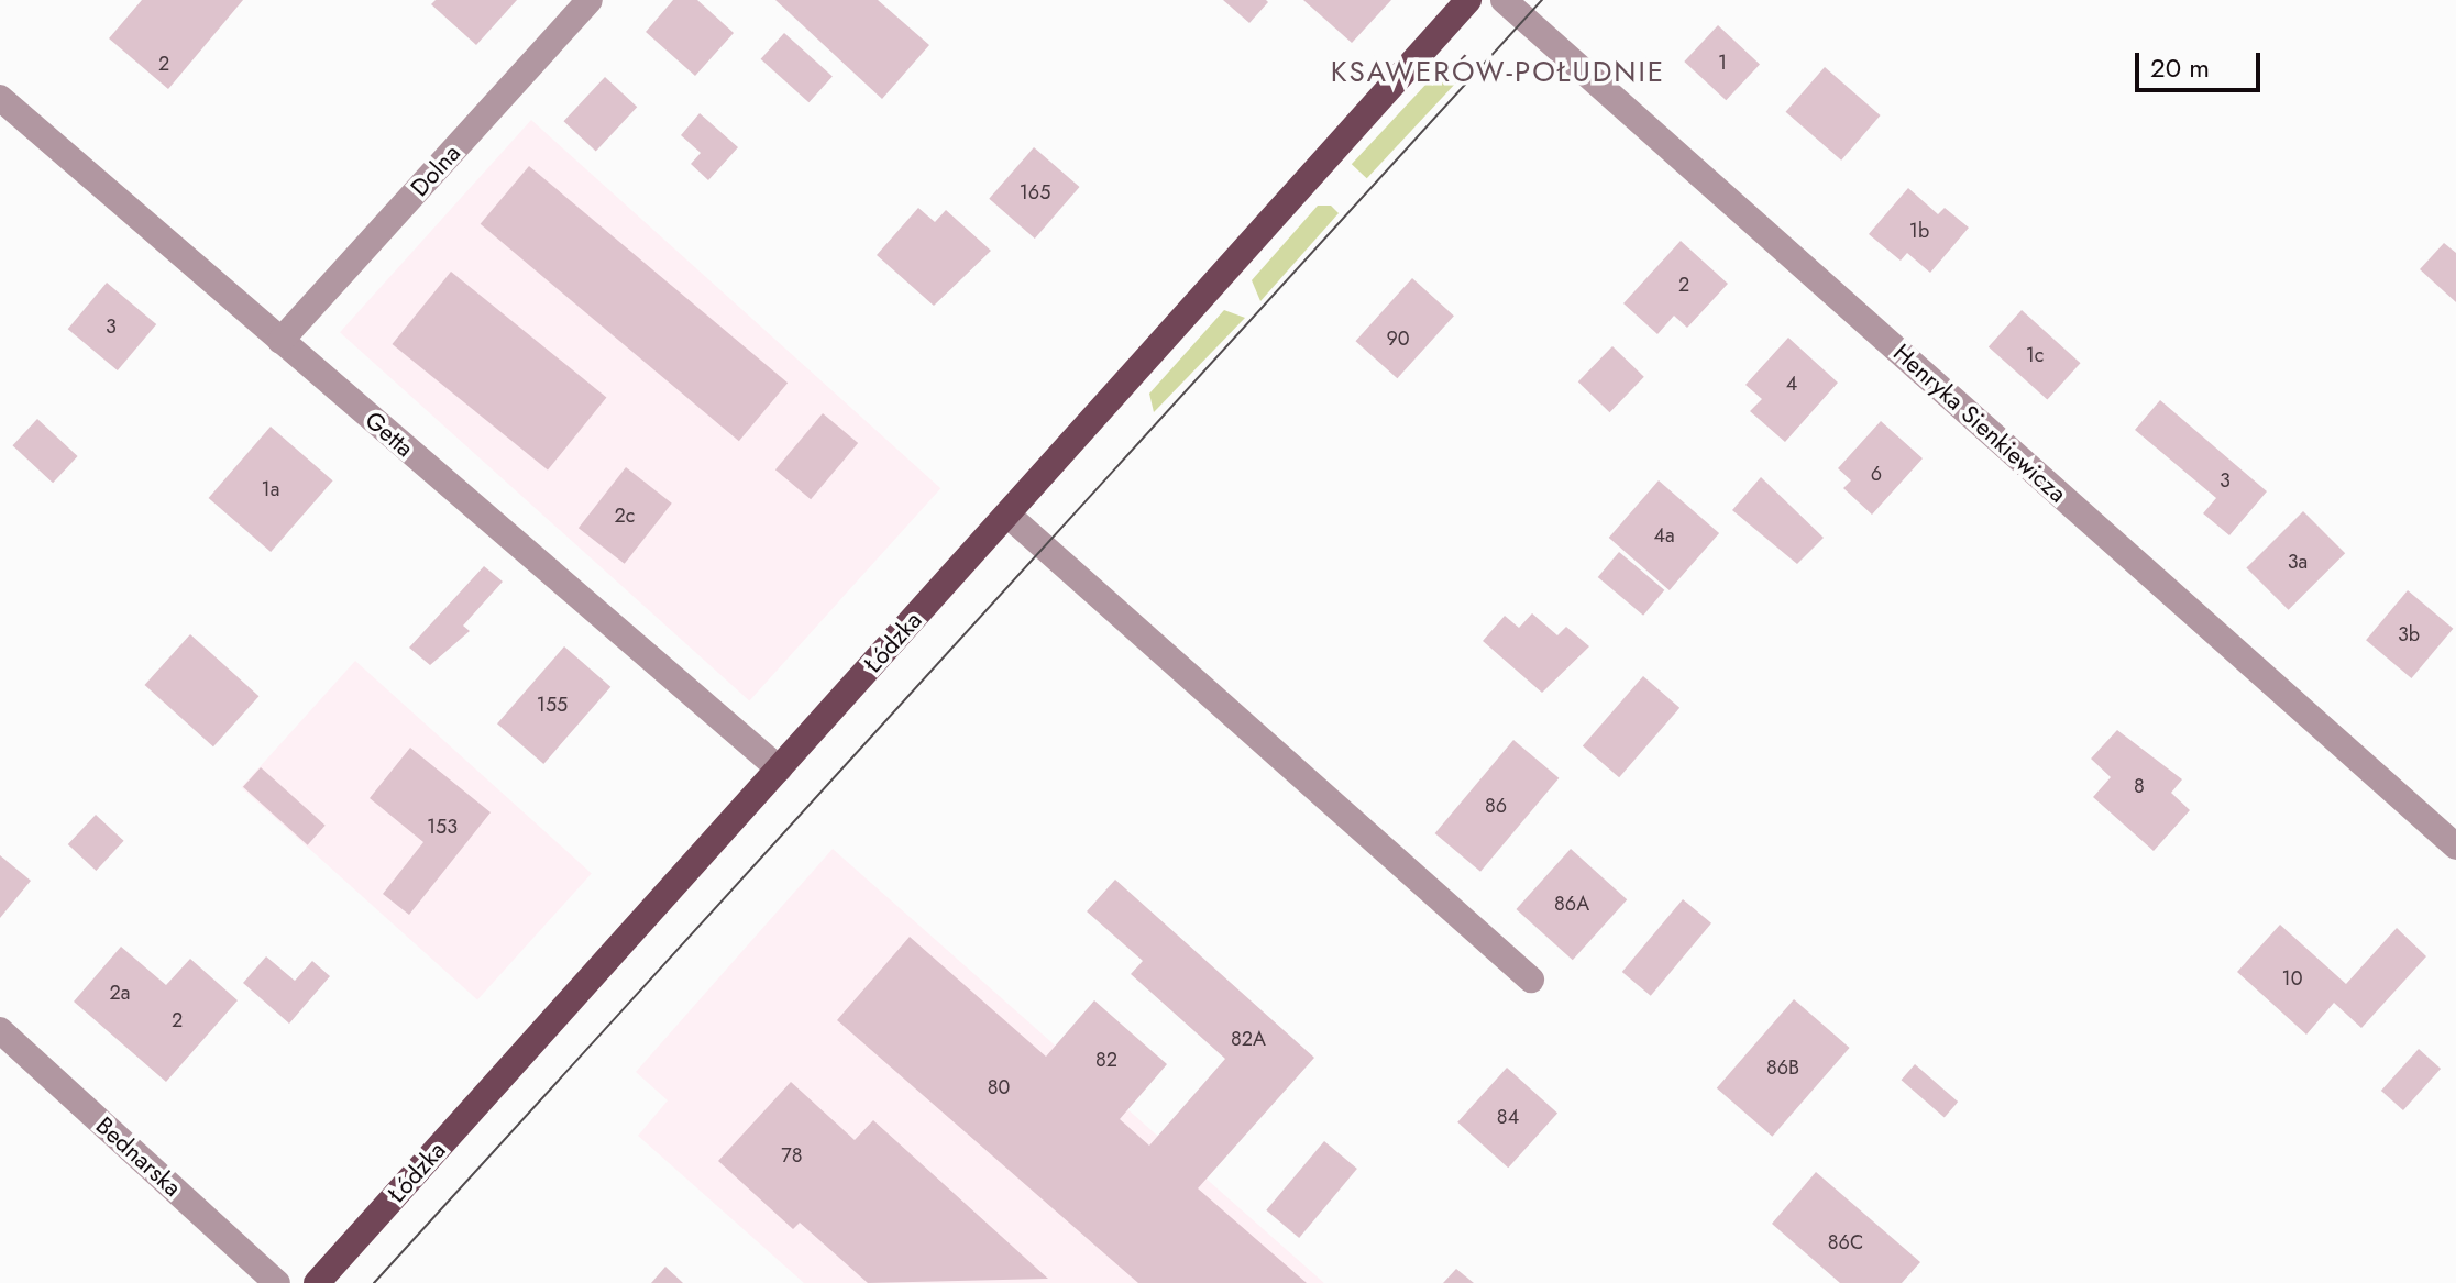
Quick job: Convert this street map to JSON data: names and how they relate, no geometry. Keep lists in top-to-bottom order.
{
  "streets": {
    "main road": ["Łódzka"],
    "street": [
      "Dolna",
      "Henryka Sienkiewicza",
      "Getta",
      "Bednarska"
    ]
  },
  "crossings": [
    ["Dolna", "Getta"],
    ["Getta", "Łódzka"]
  ],
  "districts": ["KSAWERÓW-POŁUDNIE"],
  "house_numbers": [
    "1",
    "2",
    "165",
    "1b",
    "2",
    "3",
    "90",
    "1c",
    "4",
    "6",
    "3",
    "1a",
    "2c",
    "4a",
    "3a",
    "3b",
    "155",
    "8",
    "86",
    "153",
    "86A",
    "10",
    "2a",
    "2",
    "82A",
    "82",
    "86B",
    "80",
    "84",
    "78",
    "86C"
  ],
  "scale_bar": "20 m"
}
